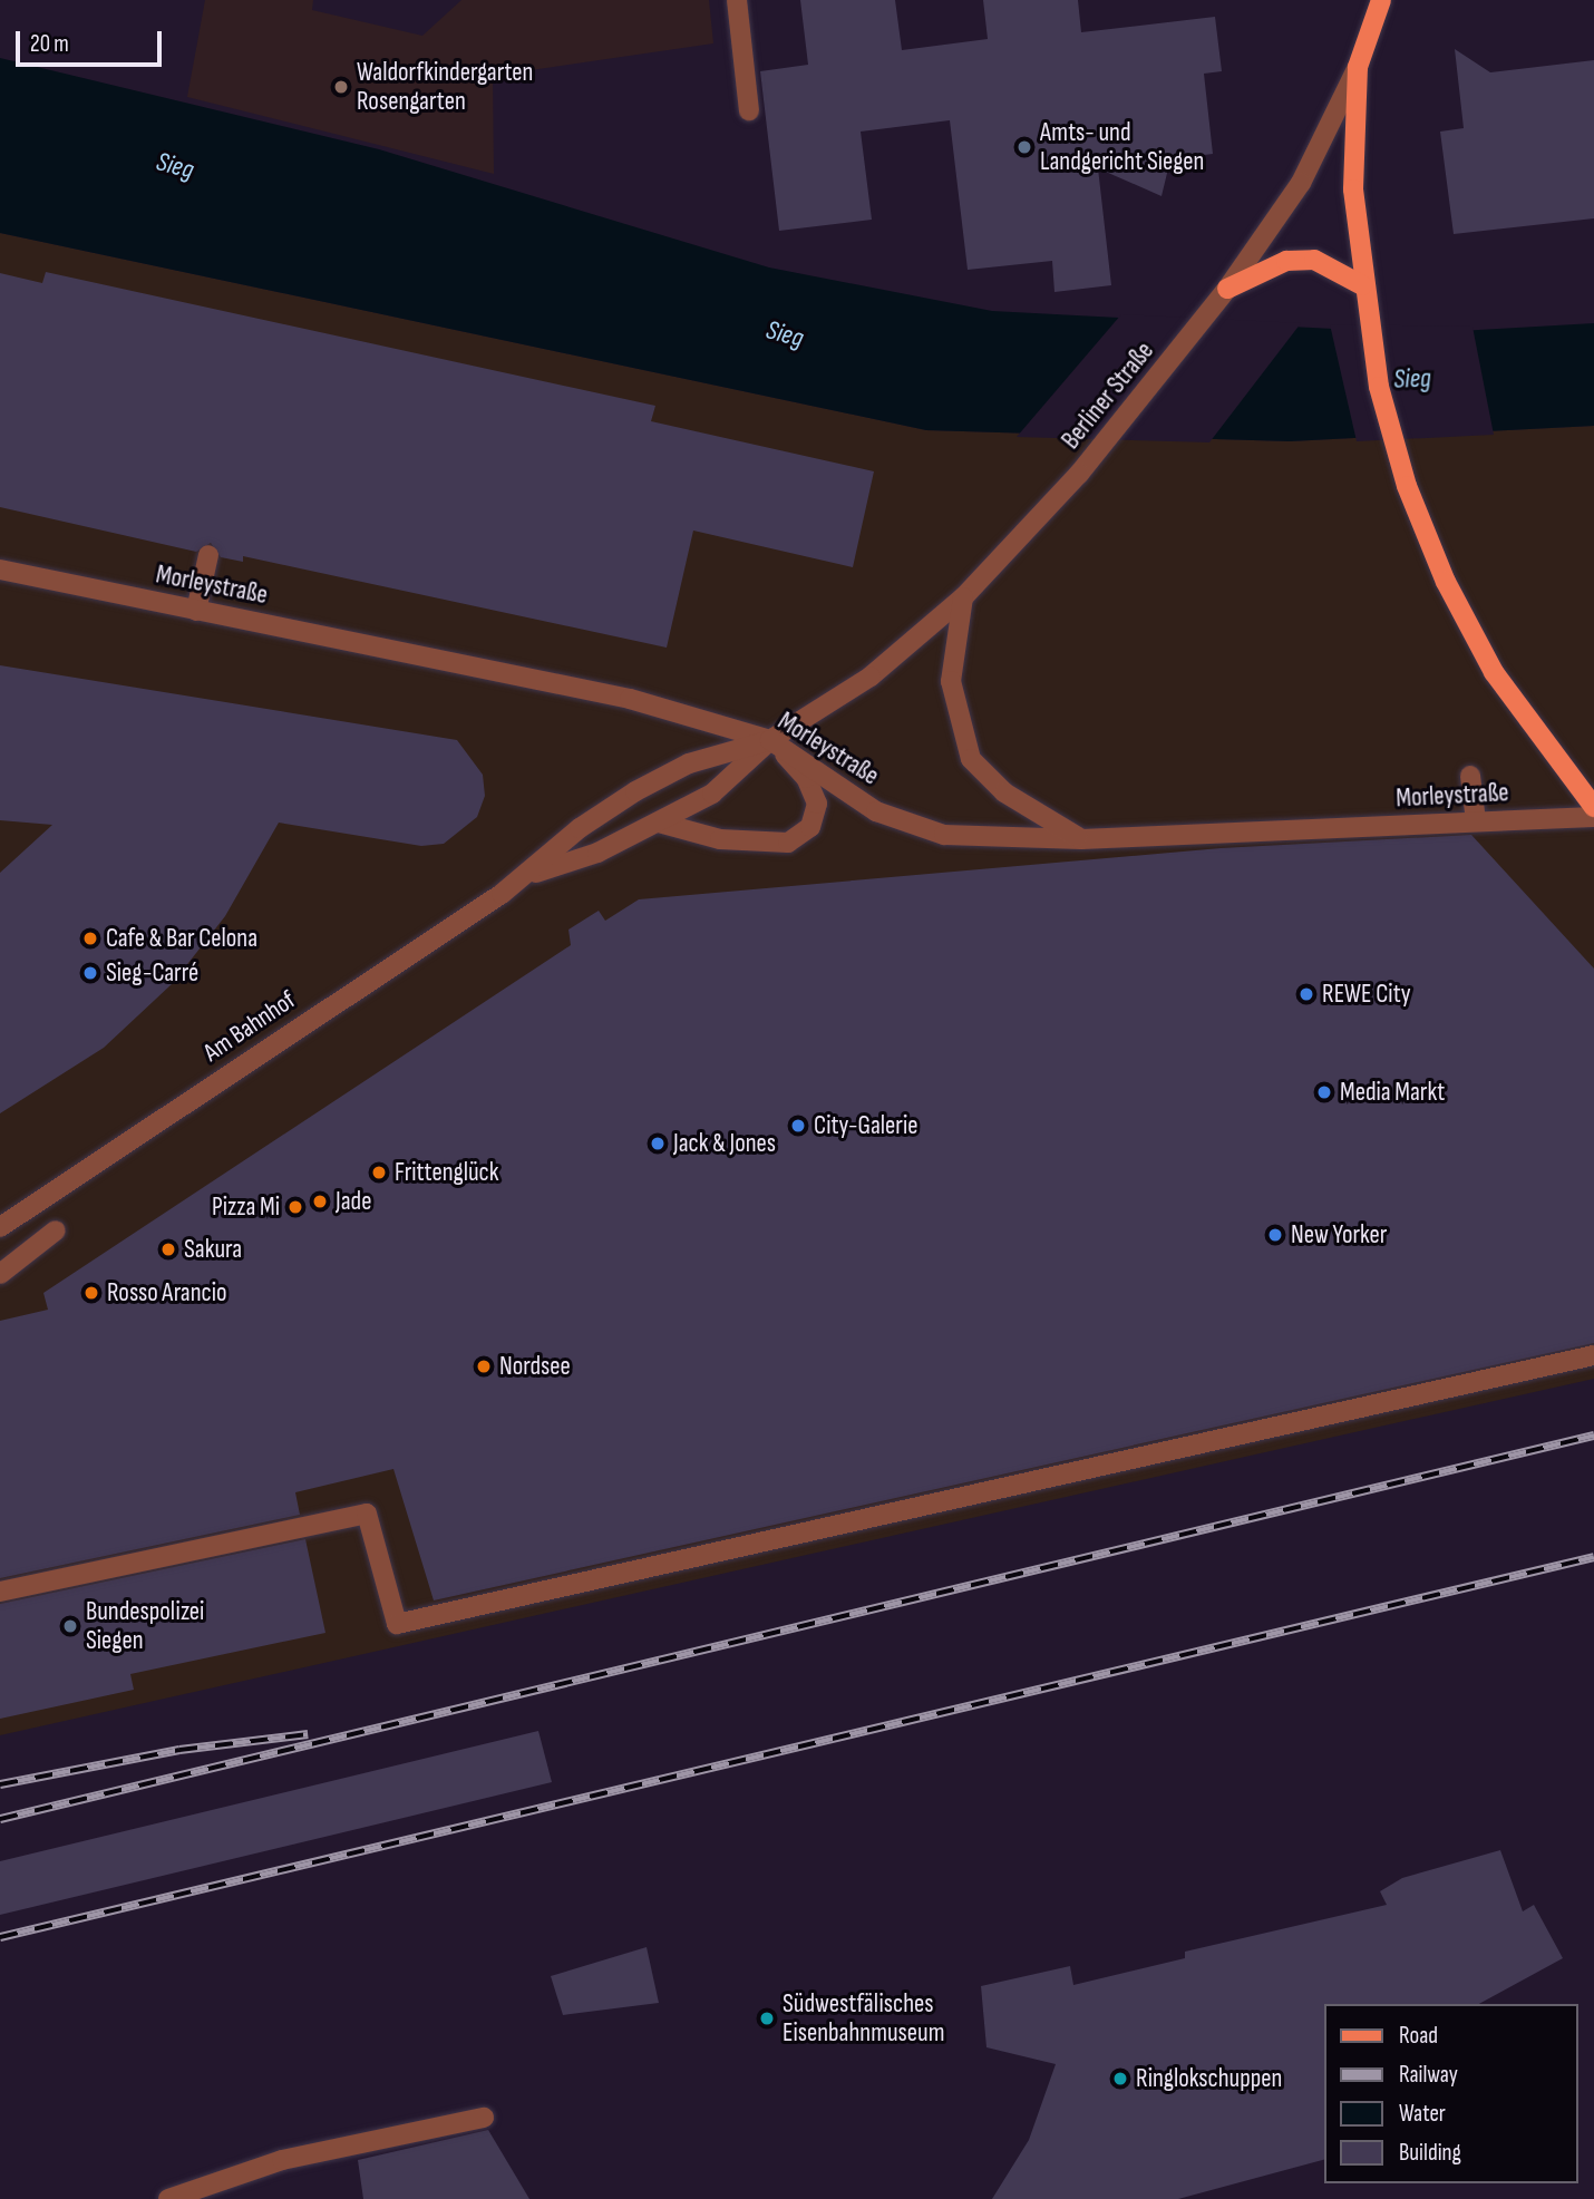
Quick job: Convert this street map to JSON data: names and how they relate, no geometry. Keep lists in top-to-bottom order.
{
  "streets": {
    "main road": ["Berliner Straße"],
    "street": ["Morleystraße", "Am Bahnhof"]
  },
  "crossings": [
    ["Berliner Straße", "Morleystraße"],
    ["Berliner Straße", "Am Bahnhof"],
    ["Morleystraße", "Am Bahnhof"]
  ],
  "water": ["Sieg"],
  "places": [
    "Waldorfkindergarten Rosengarten",
    "Amts- und Landgericht Siegen",
    "Cafe & Bar Celona",
    "Sieg-Carré",
    "REWE City",
    "Media Markt",
    "City-Galerie",
    "Jack & Jones",
    "Frittenglück",
    "Jade",
    "Pizza Mi",
    "New Yorker",
    "Sakura",
    "Rosso Arancio",
    "Nordsee",
    "Bundespolizei Siegen",
    "Südwestfälisches Eisenbahnmuseum",
    "Ringlokschuppen"
  ],
  "legend": [
    "Road",
    "Railway",
    "Water",
    "Building"
  ],
  "scale_bar": "20 m"
}
